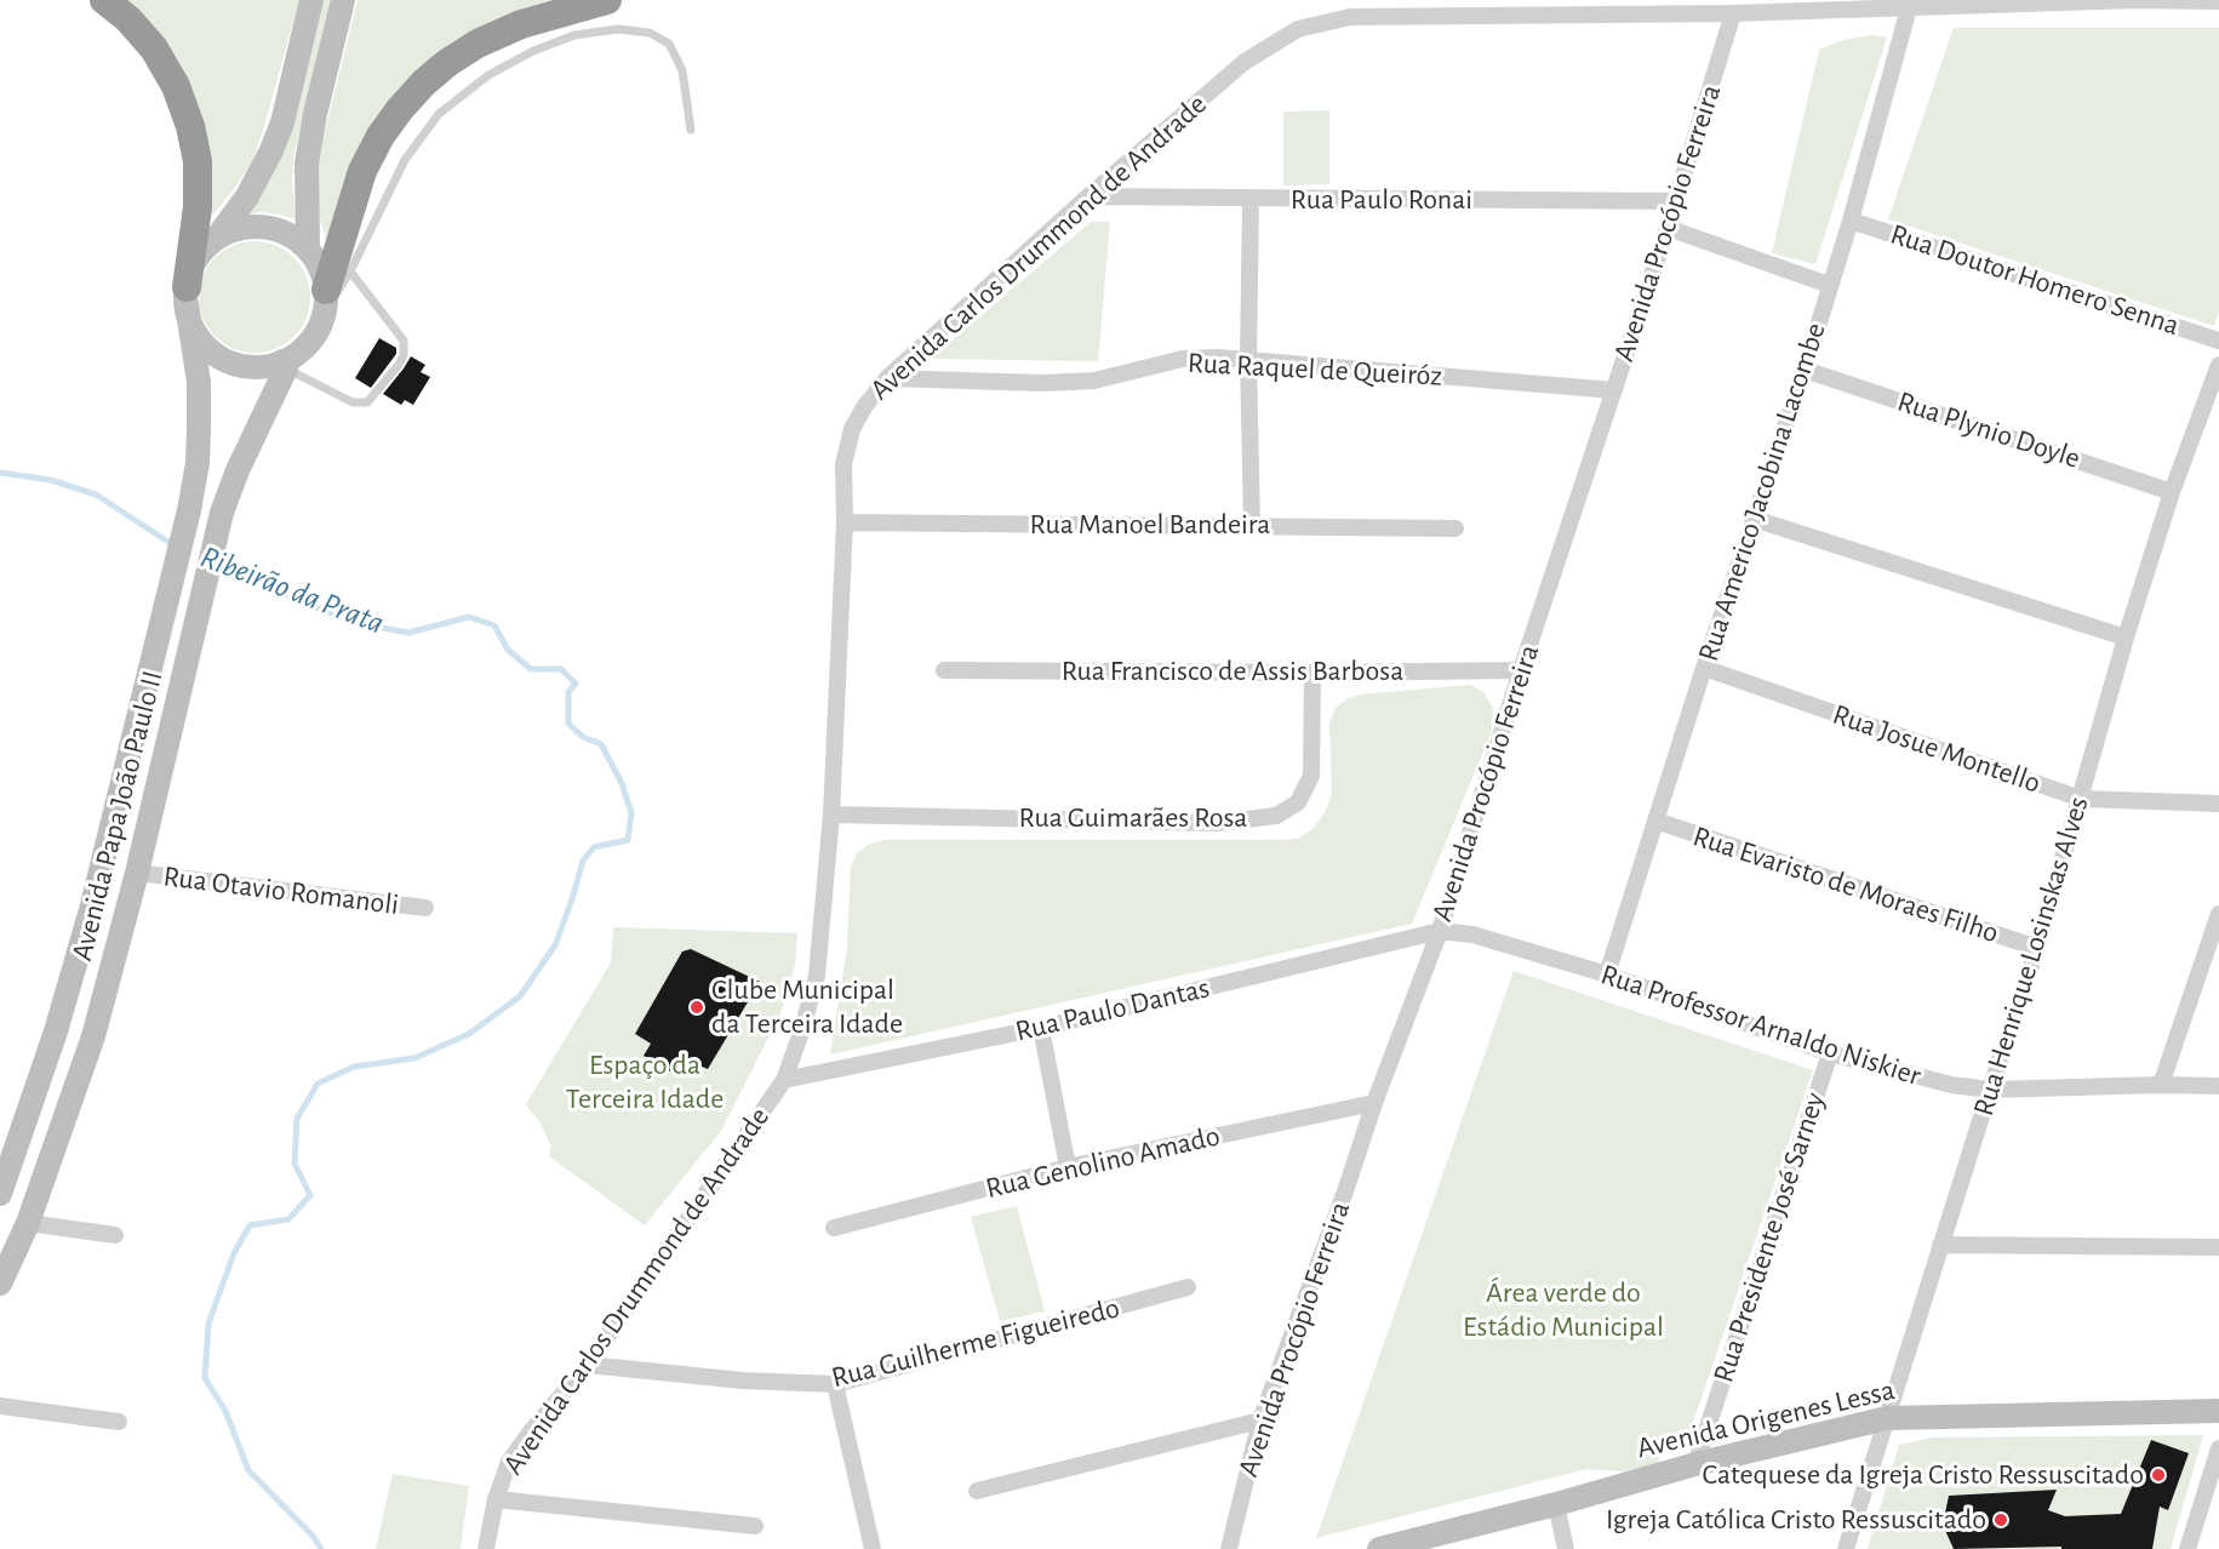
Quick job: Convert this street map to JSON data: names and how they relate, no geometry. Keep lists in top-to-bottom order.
{
  "streets": {
    "street": [
      "Rua Paulo Ronai",
      "Avenida Procópio Ferreira",
      "Avenida Carlos Drummond de Andrade",
      "Rua Doutor Homero Senna",
      "Rua Raquel de Queiróz",
      "Rua Plynio Doyle",
      "Rua Americo Jacobina Lacombe",
      "Rua Manoel Bandeira",
      "Rua Francisco de Assis Barbosa",
      "Rua Josue Montello",
      "Avenida Papa João Paulo II",
      "Rua Guimarães Rosa",
      "Rua Evaristo de Moraes Filho",
      "Rua Otavio Romanoli",
      "Rua Henrique Losinskas Alves",
      "Rua Paulo Dantas",
      "Rua Professor Arnaldo Niskier",
      "Rua Genolino Amado",
      "Rua Presidente José Sarney",
      "Rua Guilherme Figueiredo",
      "Avenida Origenes Lessa"
    ]
  },
  "crossings": [
    ["Rua Paulo Ronai", "Avenida Procópio Ferreira"],
    ["Rua Paulo Ronai", "Avenida Carlos Drummond de Andrade"],
    ["Avenida Procópio Ferreira", "Avenida Carlos Drummond de Andrade"],
    ["Avenida Procópio Ferreira", "Rua Raquel de Queiróz"],
    ["Avenida Procópio Ferreira", "Rua Francisco de Assis Barbosa"],
    ["Avenida Procópio Ferreira", "Rua Paulo Dantas"],
    ["Avenida Procópio Ferreira", "Rua Professor Arnaldo Niskier"],
    ["Avenida Procópio Ferreira", "Rua Genolino Amado"],
    ["Avenida Carlos Drummond de Andrade", "Rua Raquel de Queiróz"],
    ["Avenida Carlos Drummond de Andrade", "Rua Americo Jacobina Lacombe"],
    ["Avenida Carlos Drummond de Andrade", "Rua Manoel Bandeira"],
    ["Avenida Carlos Drummond de Andrade", "Rua Guimarães Rosa"],
    ["Avenida Carlos Drummond de Andrade", "Rua Paulo Dantas"],
    ["Avenida Carlos Drummond de Andrade", "Rua Guilherme Figueiredo"],
    ["Rua Doutor Homero Senna", "Rua Americo Jacobina Lacombe"],
    ["Rua Plynio Doyle", "Rua Americo Jacobina Lacombe"],
    ["Rua Plynio Doyle", "Rua Henrique Losinskas Alves"],
    ["Rua Americo Jacobina Lacombe", "Rua Josue Montello"],
    ["Rua Americo Jacobina Lacombe", "Rua Evaristo de Moraes Filho"],
    ["Rua Americo Jacobina Lacombe", "Rua Professor Arnaldo Niskier"],
    ["Rua Francisco de Assis Barbosa", "Rua Guimarães Rosa"],
    ["Rua Josue Montello", "Rua Henrique Losinskas Alves"],
    ["Avenida Papa João Paulo II", "Rua Otavio Romanoli"],
    ["Rua Evaristo de Moraes Filho", "Rua Henrique Losinskas Alves"],
    ["Rua Henrique Losinskas Alves", "Rua Professor Arnaldo Niskier"],
    ["Rua Henrique Losinskas Alves", "Avenida Origenes Lessa"],
    ["Rua Paulo Dantas", "Rua Professor Arnaldo Niskier"],
    ["Rua Professor Arnaldo Niskier", "Rua Presidente José Sarney"],
    ["Rua Presidente José Sarney", "Avenida Origenes Lessa"]
  ],
  "water": ["Ribeirão da Prata"],
  "parks": ["Espaço da Terceira Idade", "Área verde do Estádio Municipal"],
  "places": ["Clube Municipal da Terceira Idade", "Catequese da Igreja Cristo Ressuscitado", "Igreja Católica Cristo Ressuscitado"]
}
